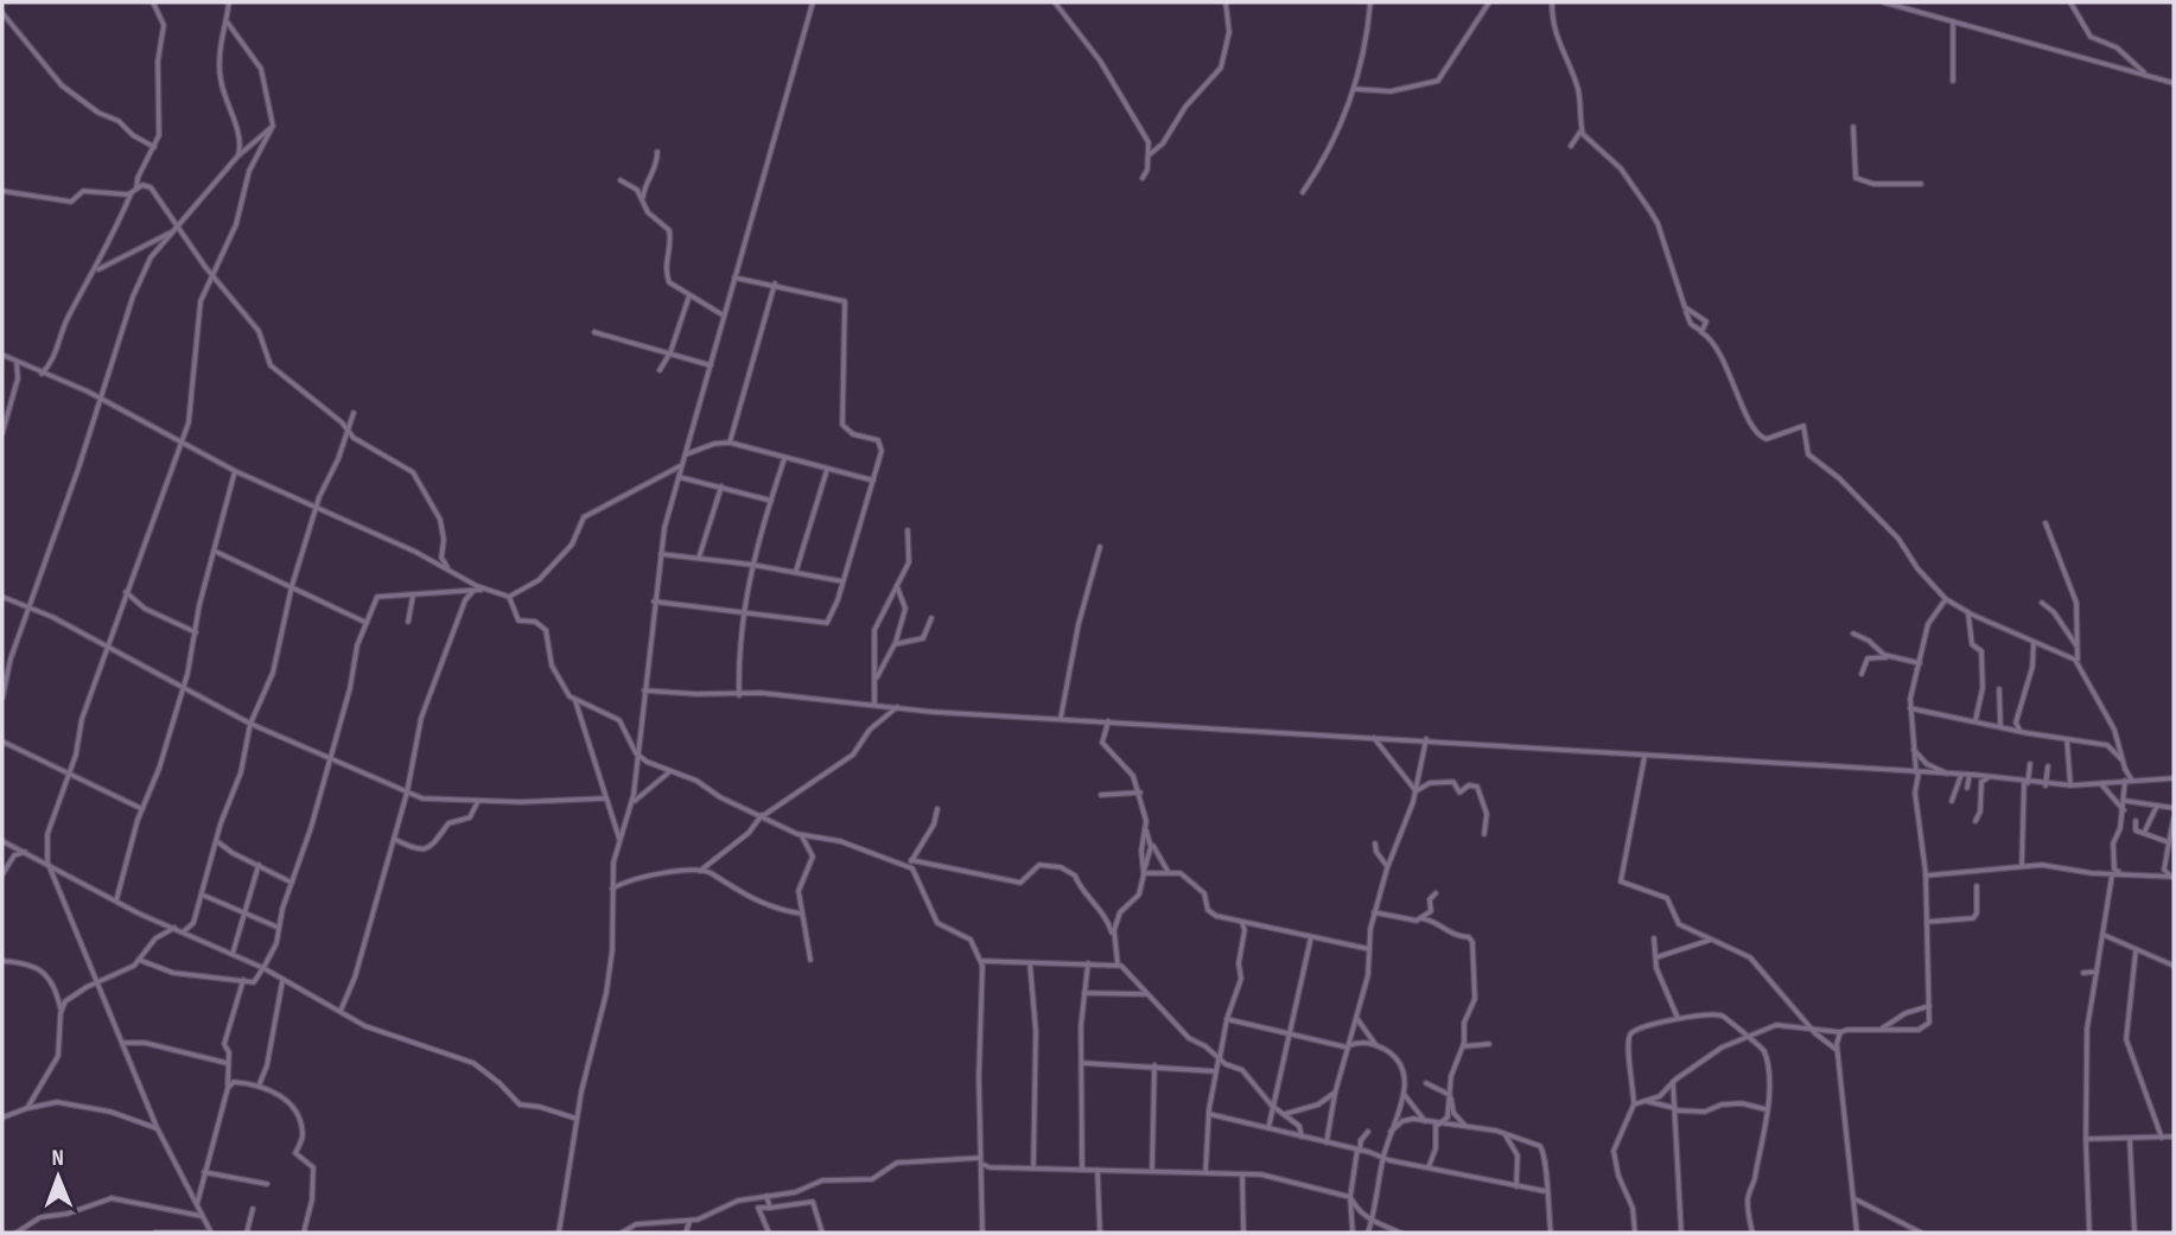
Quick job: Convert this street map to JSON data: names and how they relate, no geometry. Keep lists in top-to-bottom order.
{
  "north": "top"
}
